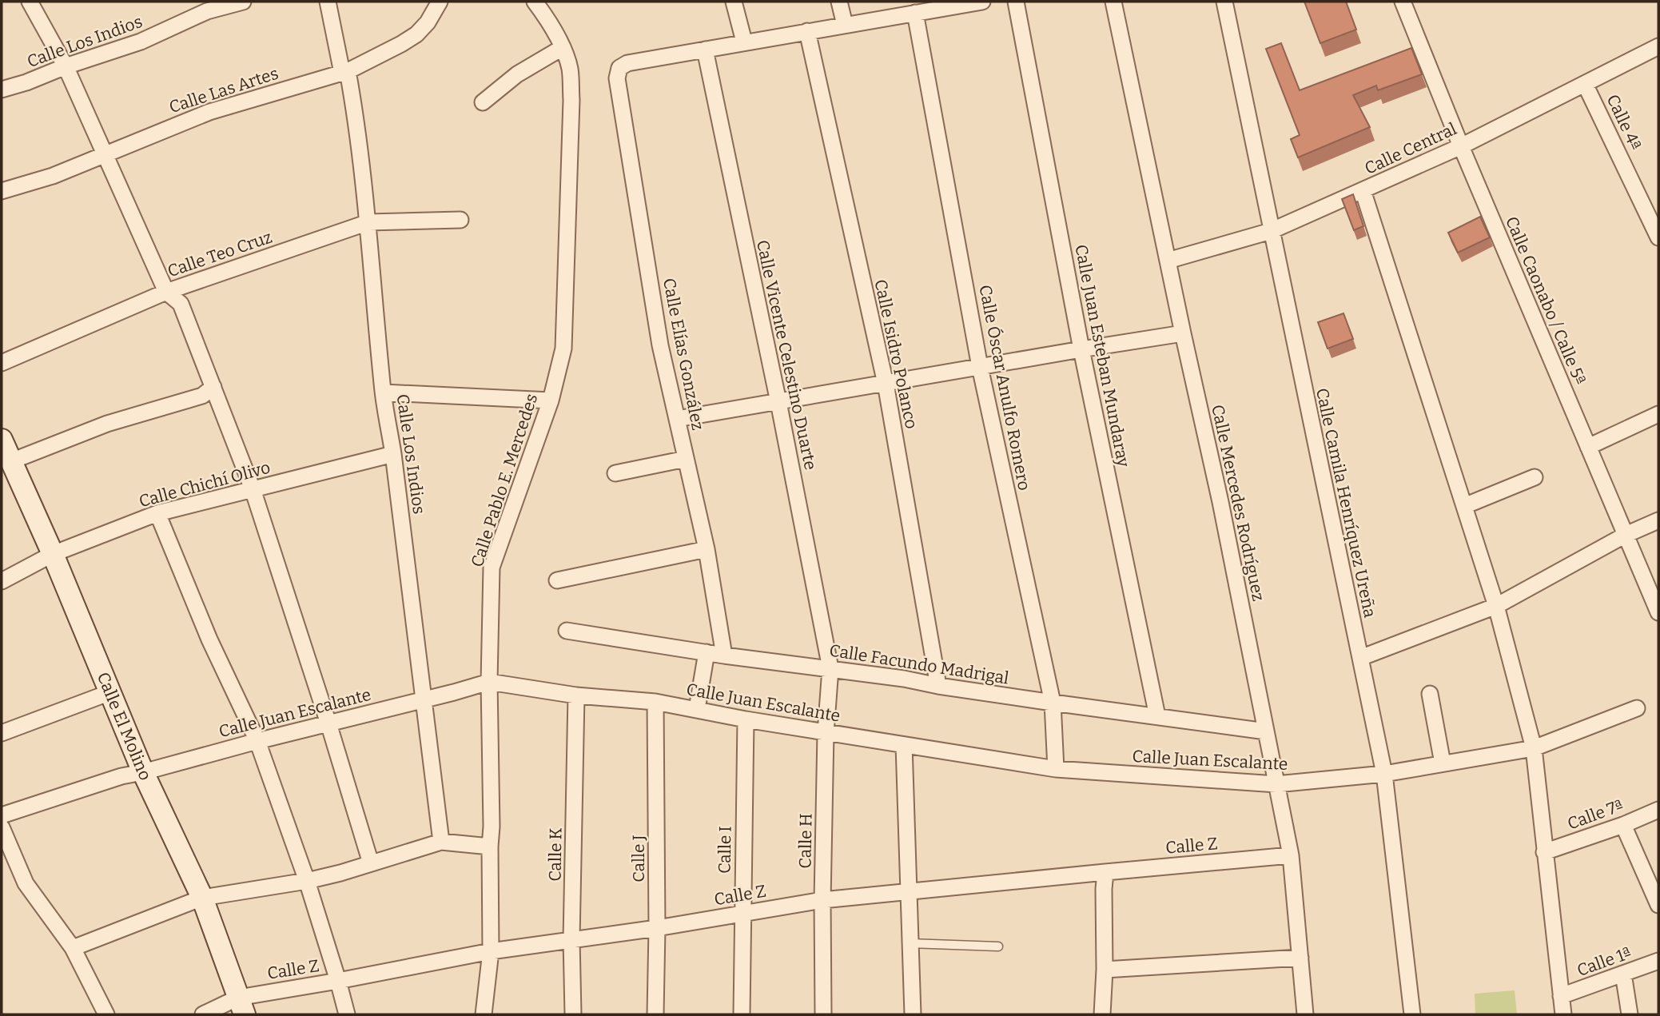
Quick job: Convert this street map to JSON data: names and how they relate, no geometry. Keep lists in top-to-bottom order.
{
  "streets": {
    "street": [
      "Calle Los Indios",
      "Calle Las Artes",
      "Calle 4ª",
      "Calle Central",
      "Calle Teo Cruz",
      "Calle Caonabo / Calle 5ª",
      "Calle Elías González",
      "Calle Isidro Polanco",
      "Calle Vicente Celestino Duarte",
      "Calle Juan Esteban Mundaray",
      "Calle Óscar Anulfo Romero",
      "Calle Pablo E. Mercedes",
      "Calle Chichí Olivo",
      "Calle Mercedes Rodríguez",
      "Calle Camila Henríquez Ureña",
      "Calle Facundo Madrigal",
      "Calle Juan Escalante",
      "Calle El Molino",
      "Calle 7ª",
      "Calle H",
      "Calle Z",
      "Calle I",
      "Calle K",
      "Calle J",
      "Calle 1ª"
    ]
  },
  "crossings": [
    ["Calle Los Indios", "Calle Las Artes"],
    ["Calle Los Indios", "Calle Teo Cruz"],
    ["Calle Los Indios", "Calle Chichí Olivo"],
    ["Calle Los Indios", "Calle Juan Escalante"],
    ["Calle 4ª", "Calle Central"],
    ["Calle Central", "Calle Caonabo / Calle 5ª"],
    ["Calle Central", "Calle Mercedes Rodríguez"],
    ["Calle Central", "Calle Camila Henríquez Ureña"],
    ["Calle Elías González", "Calle Vicente Celestino Duarte"],
    ["Calle Elías González", "Calle Facundo Madrigal"],
    ["Calle Isidro Polanco", "Calle Facundo Madrigal"],
    ["Calle Vicente Celestino Duarte", "Calle Facundo Madrigal"],
    ["Calle Vicente Celestino Duarte", "Calle H"],
    ["Calle Juan Esteban Mundaray", "Calle Facundo Madrigal"],
    ["Calle Óscar Anulfo Romero", "Calle Facundo Madrigal"],
    ["Calle Óscar Anulfo Romero", "Calle Juan Escalante"],
    ["Calle Pablo E. Mercedes", "Calle Juan Escalante"],
    ["Calle Pablo E. Mercedes", "Calle Z"],
    ["Calle Chichí Olivo", "Calle El Molino"],
    ["Calle Mercedes Rodríguez", "Calle Facundo Madrigal"],
    ["Calle Mercedes Rodríguez", "Calle Juan Escalante"],
    ["Calle Mercedes Rodríguez", "Calle Z"],
    ["Calle Camila Henríquez Ureña", "Calle Juan Escalante"],
    ["Calle Facundo Madrigal", "Calle H"],
    ["Calle Juan Escalante", "Calle El Molino"],
    ["Calle Juan Escalante", "Calle H"],
    ["Calle Juan Escalante", "Calle I"],
    ["Calle Juan Escalante", "Calle K"],
    ["Calle Juan Escalante", "Calle J"],
    ["Calle El Molino", "Calle Z"],
    ["Calle H", "Calle Z"],
    ["Calle Z", "Calle I"],
    ["Calle Z", "Calle K"],
    ["Calle Z", "Calle J"]
  ]
}
